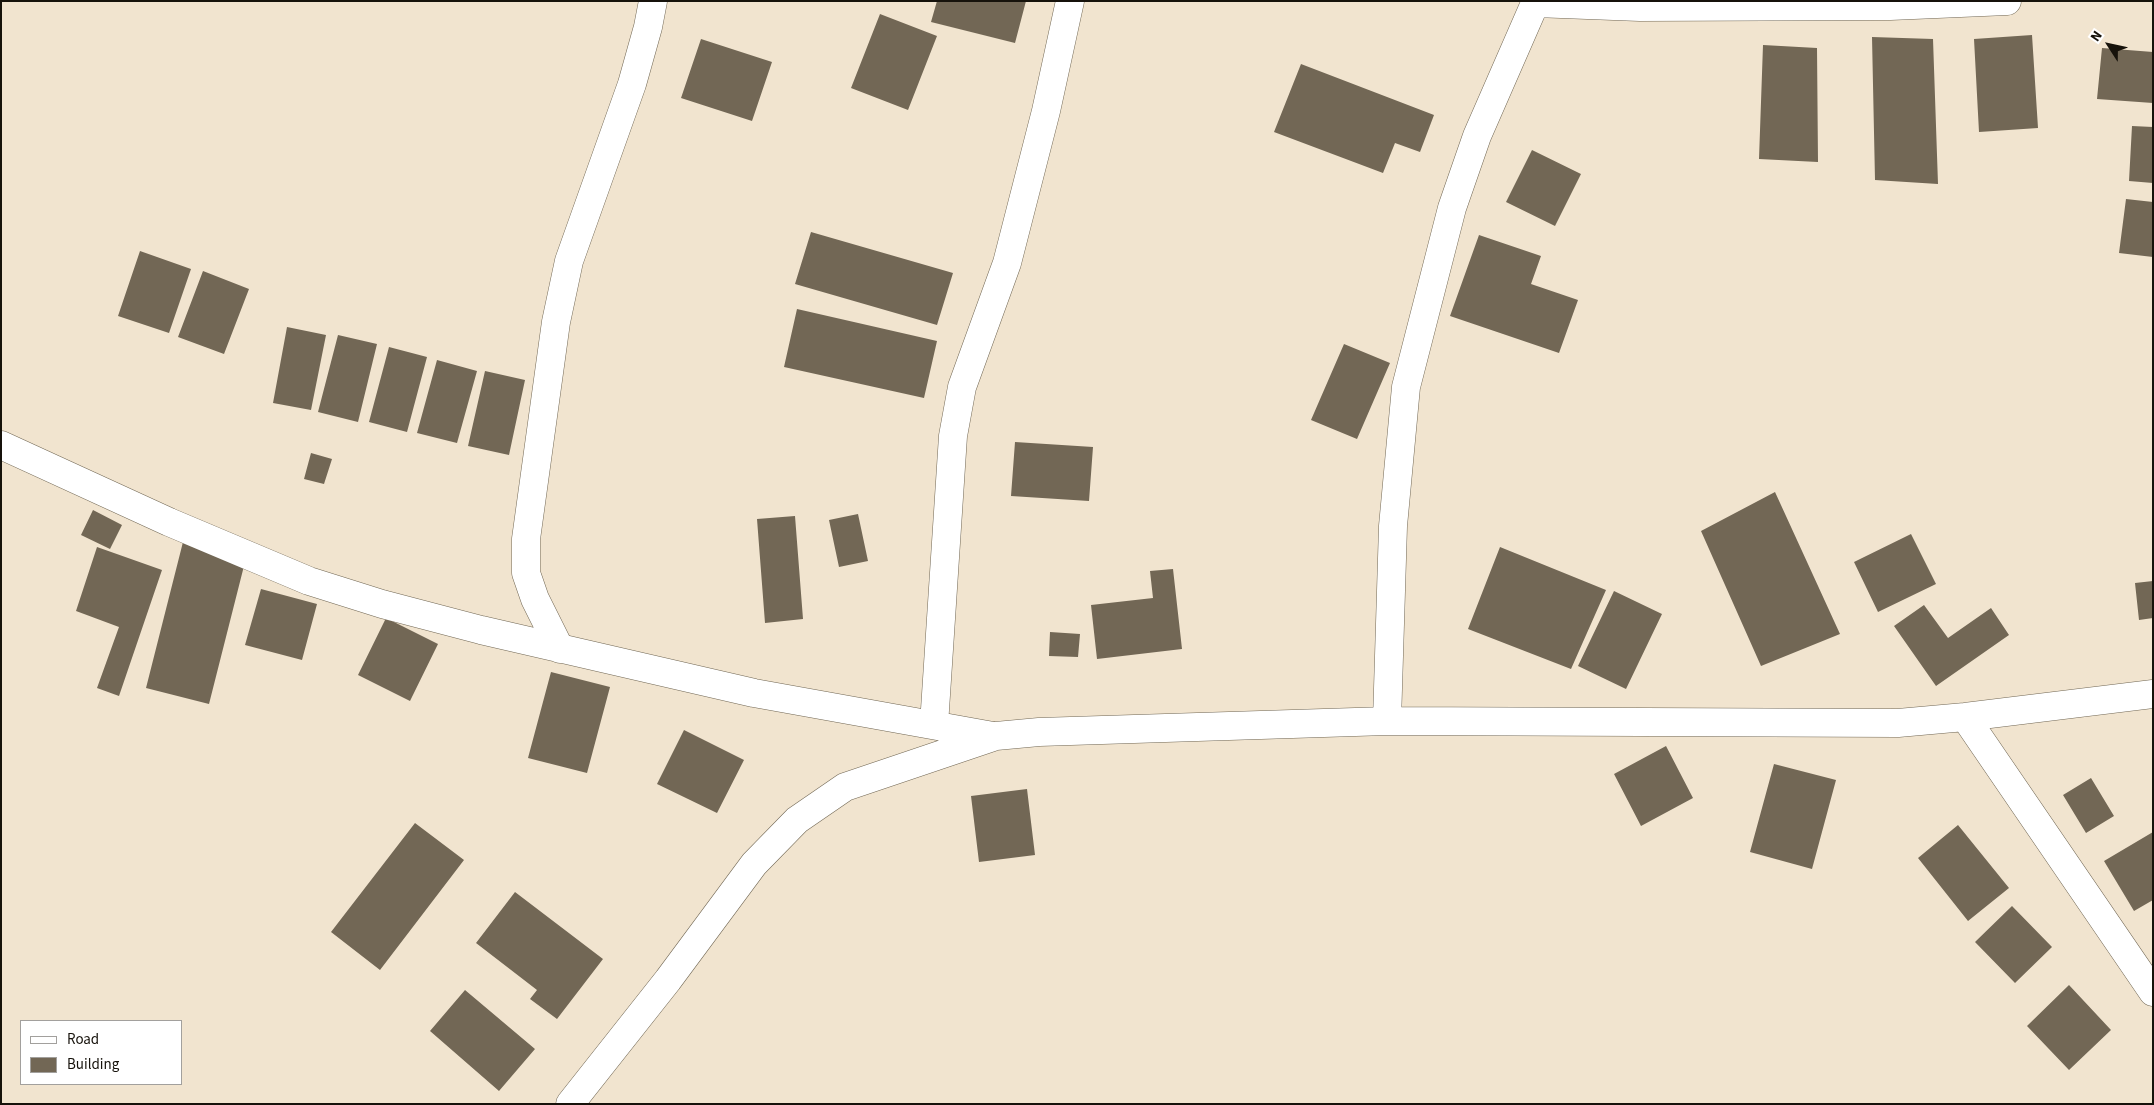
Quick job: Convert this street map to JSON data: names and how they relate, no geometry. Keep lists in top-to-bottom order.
{
  "legend": ["Road", "Building"],
  "north": "top left"
}
